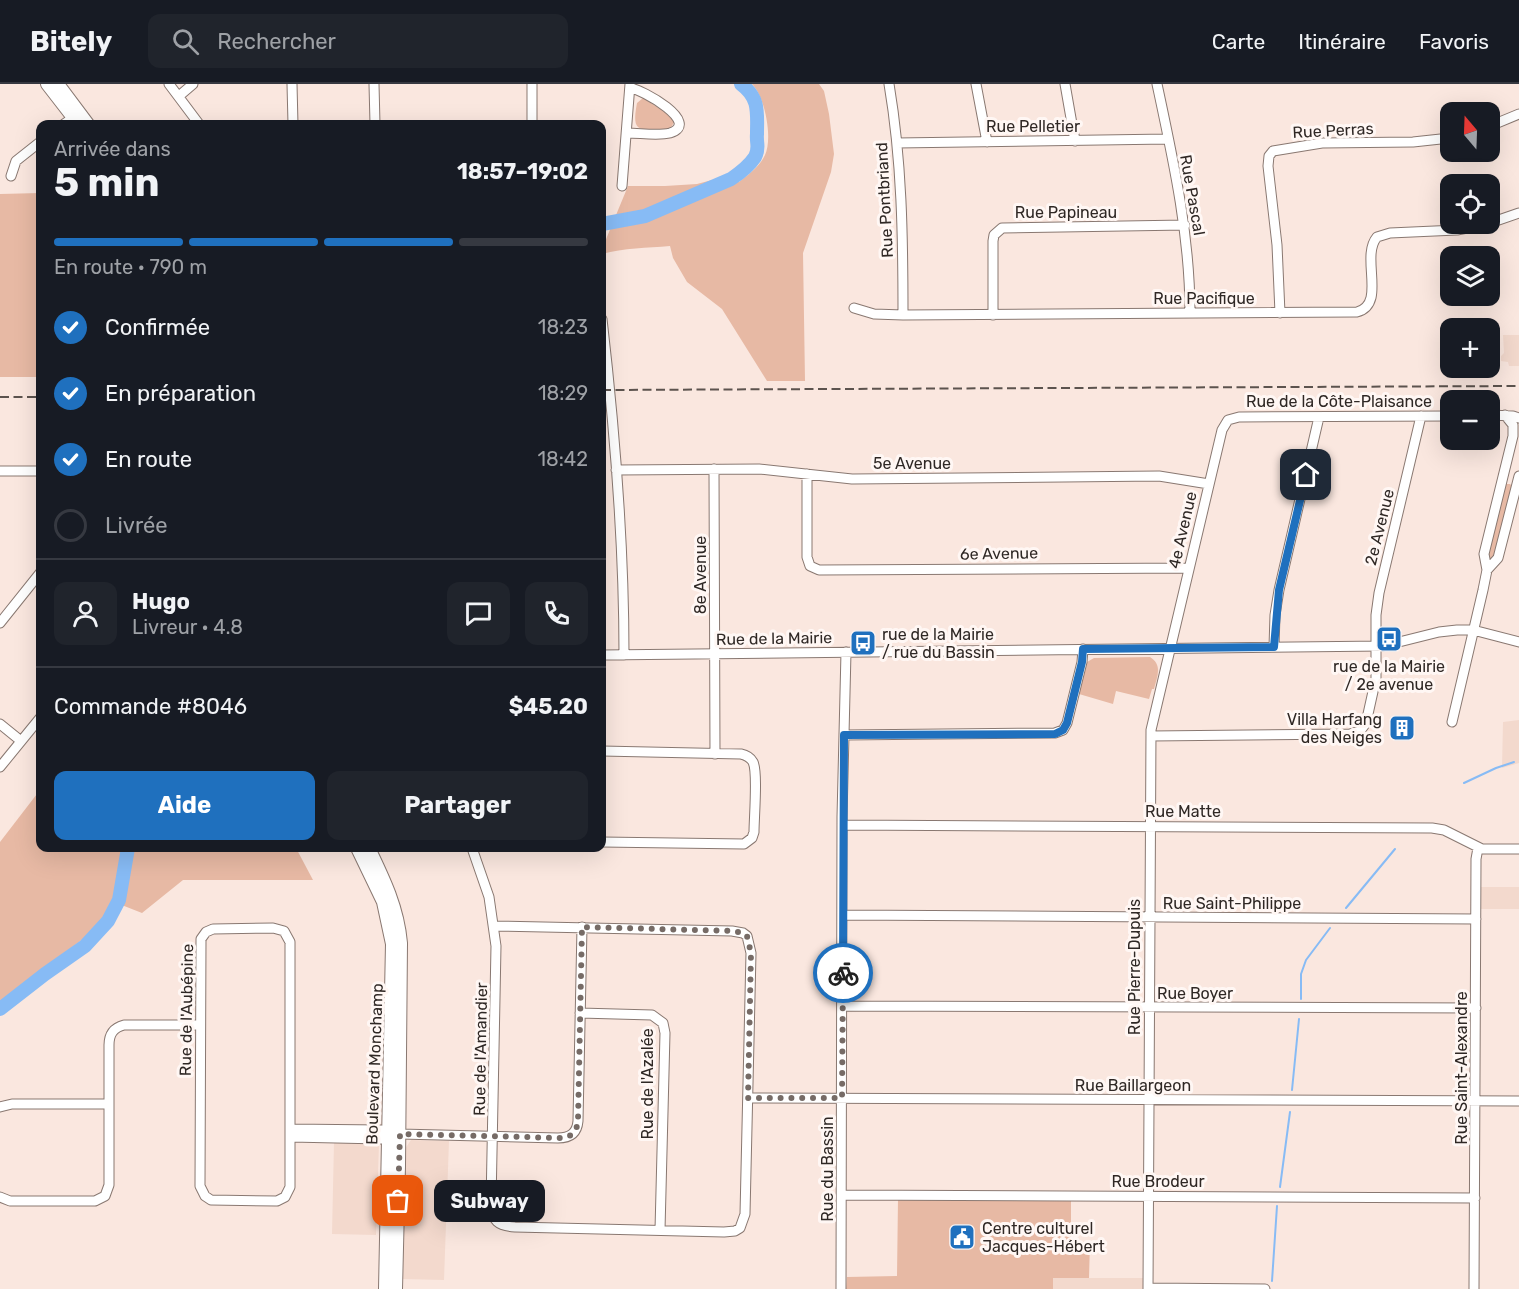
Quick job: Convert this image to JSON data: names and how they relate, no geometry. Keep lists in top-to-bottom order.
{
  "streets": {
    "street": [
      "Rue Pelletier",
      "Rue Perras",
      "Rue Pascal",
      "Rue Pontbriand",
      "Rue Papineau",
      "Rue Pacifique",
      "Rue de la Côte-Plaisance",
      "5e Avenue",
      "2e Avenue",
      "4e Avenue",
      "6e Avenue",
      "8e Avenue",
      "Rue de la Mairie",
      "Rue Matte",
      "Rue Saint-Philippe",
      "Rue Pierre-Dupuis",
      "Rue Boyer",
      "Rue de l'Aubépine",
      "Rue de l'Amandier",
      "Boulevard Monchamp",
      "Rue Saint-Alexandre",
      "Rue de l'Azalée",
      "Rue Baillargeon",
      "Rue du Bassin",
      "Rue Brodeur"
    ]
  },
  "crossings": [
    ["Rue Pelletier", "Rue Pascal"],
    ["Rue Pelletier", "Rue Pontbriand"],
    ["Rue Perras", "Rue Pacifique"],
    ["Rue Pascal", "Rue Papineau"],
    ["Rue Pascal", "Rue Pacifique"],
    ["Rue Pontbriand", "Rue Pacifique"],
    ["Rue Papineau", "Rue Pacifique"],
    ["Rue de la Côte-Plaisance", "2e Avenue"],
    ["Rue de la Côte-Plaisance", "4e Avenue"],
    ["5e Avenue", "4e Avenue"],
    ["5e Avenue", "6e Avenue"],
    ["5e Avenue", "8e Avenue"],
    ["2e Avenue", "Rue de la Mairie"],
    ["2e Avenue", "Rue Pierre-Dupuis"],
    ["4e Avenue", "6e Avenue"],
    ["4e Avenue", "Rue de la Mairie"],
    ["4e Avenue", "Rue Pierre-Dupuis"],
    ["8e Avenue", "Rue de la Mairie"],
    ["Rue de la Mairie", "Rue Pierre-Dupuis"],
    ["Rue de la Mairie", "Rue du Bassin"],
    ["Rue Matte", "Rue Pierre-Dupuis"],
    ["Rue Matte", "Rue Saint-Alexandre"],
    ["Rue Matte", "Rue du Bassin"],
    ["Rue Saint-Philippe", "Rue Pierre-Dupuis"],
    ["Rue Saint-Philippe", "Rue Saint-Alexandre"],
    ["Rue Saint-Philippe", "Rue du Bassin"],
    ["Rue Pierre-Dupuis", "Rue Boyer"],
    ["Rue Pierre-Dupuis", "Rue Baillargeon"],
    ["Rue Pierre-Dupuis", "Rue Brodeur"],
    ["Rue Boyer", "Rue Saint-Alexandre"],
    ["Rue Boyer", "Rue du Bassin"],
    ["Rue de l'Amandier", "Rue de l'Azalée"],
    ["Rue de l'Amandier", "Rue Baillargeon"],
    ["Rue Saint-Alexandre", "Rue Baillargeon"],
    ["Rue Saint-Alexandre", "Rue Brodeur"],
    ["Rue Baillargeon", "Rue du Bassin"],
    ["Rue du Bassin", "Rue Brodeur"]
  ],
  "places": {
    "bus stop": ["rue de la Mairie / 2e avenue", "rue de la Mairie / rue du Bassin"],
    "building": ["Villa Harfang des Neiges"],
    "other": ["Subway"],
    "public building": ["Centre culturel Jacques-Hébert"]
  },
  "north": "top",
  "page": {
    "header": "Bitely",
    "search": "Rechercher",
    "nav": ["Carte", "Itinéraire", "Favoris"],
    "map_buttons": ["+", "−"],
    "heading": ["5 min", "Arrivée dans", "18:57–19:02"],
    "panel": [
      "Hugo",
      "Livreur · 4.8",
      "Commande #8046",
      "$45.20"
    ],
    "bar": "En route · 790 m",
    "list": [
      ["Confirmée", "18:23"],
      ["En préparation", "18:29"],
      ["En route", "18:42"],
      "Livrée"
    ],
    "buttons": ["Aide", "Partager"],
    "bubble": "Subway"
  }
}
